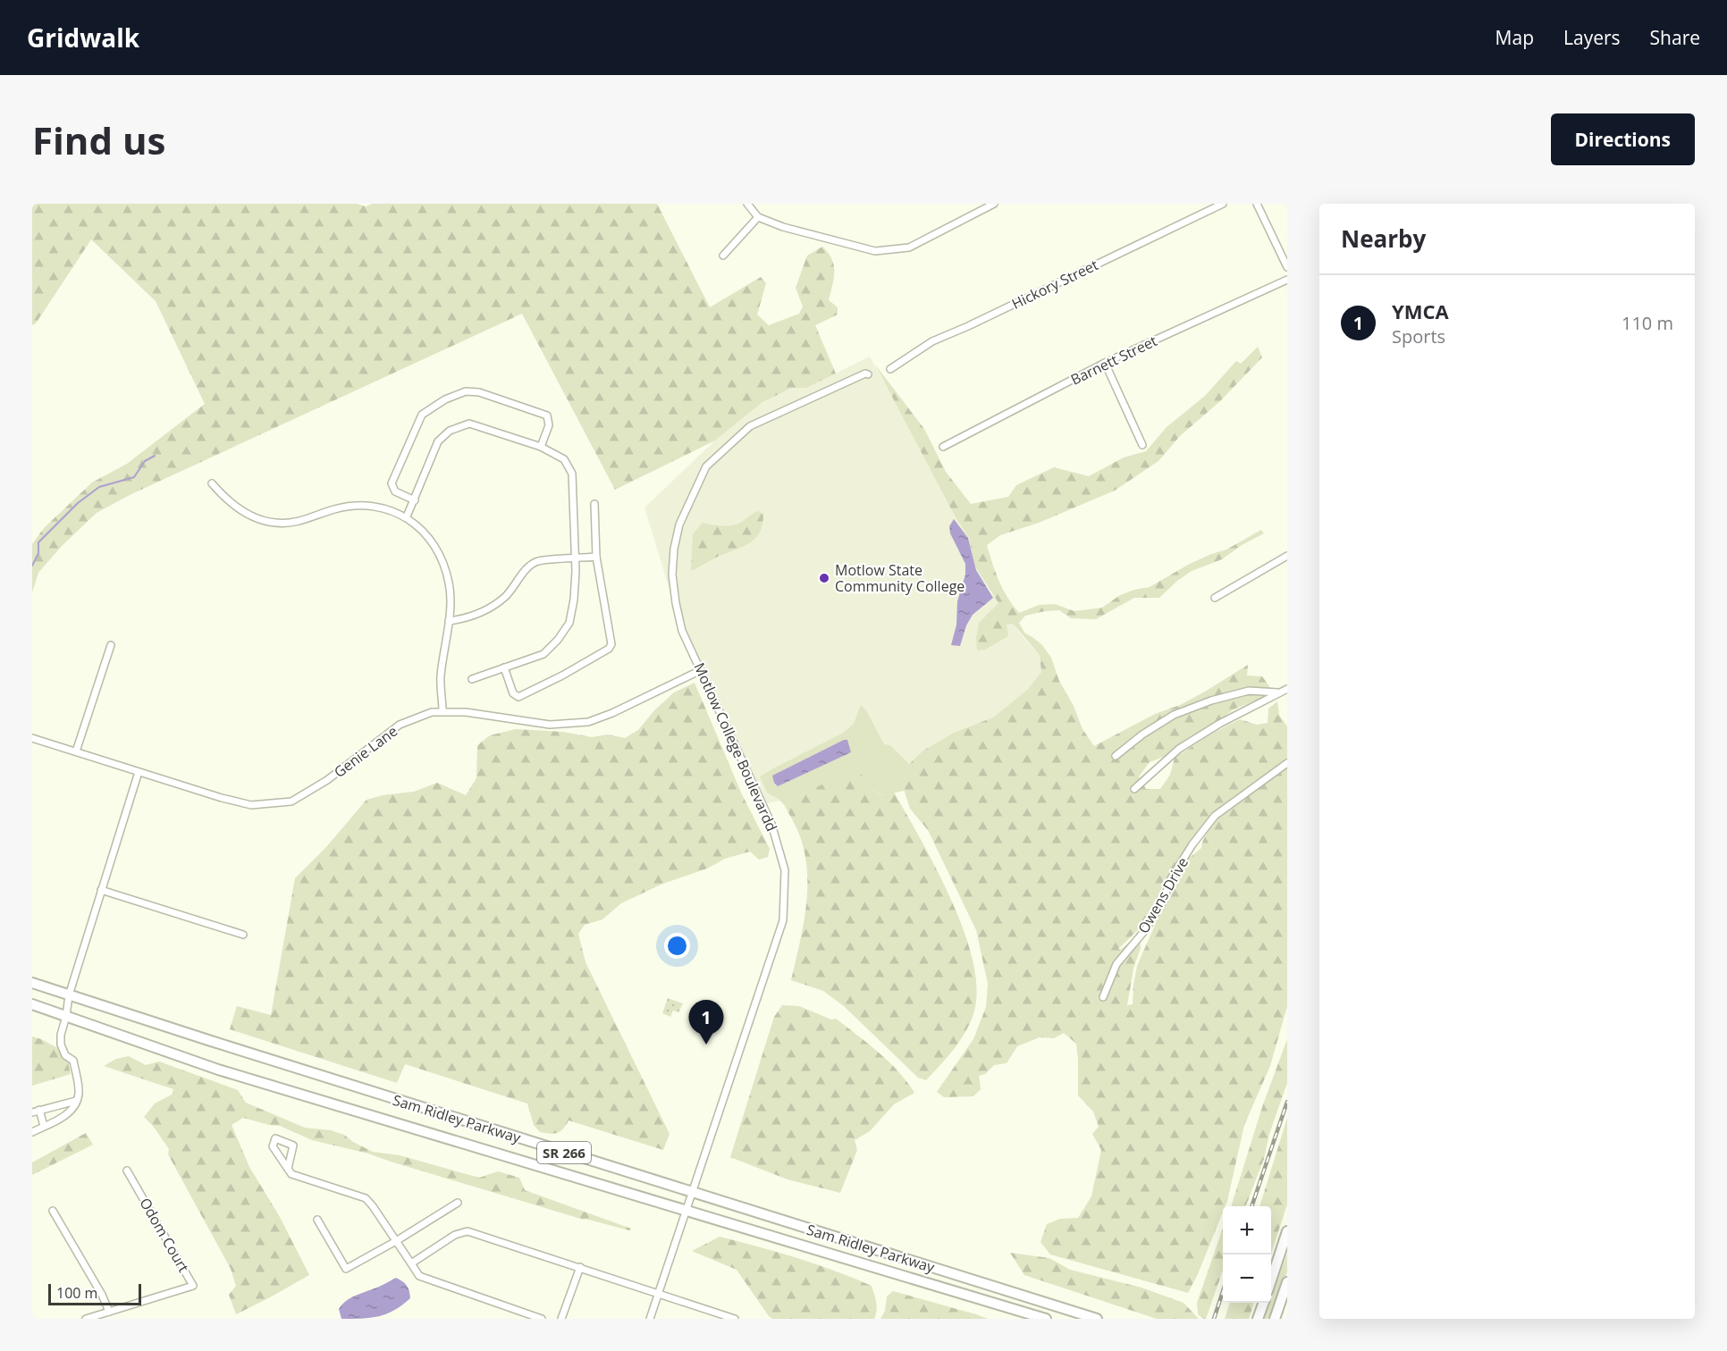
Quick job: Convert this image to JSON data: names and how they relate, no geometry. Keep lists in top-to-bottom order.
{
  "streets": {
    "main road": ["Sam Ridley Parkway", "SR 266"],
    "street": [
      "Hickory Street",
      "Barnett Street",
      "Motlow College Boulevardd",
      "Genie Lane",
      "Owens Drive",
      "Odom Court"
    ]
  },
  "crossings": [
    ["Motlow College Boulevardd", "Genie Lane"],
    ["Motlow College Boulevardd", "Sam Ridley Parkway"]
  ],
  "places": ["Motlow State Community College"],
  "scale_bar": "100 m",
  "page": {
    "header": "Gridwalk",
    "nav": ["Map", "Layers", "Share"],
    "buttons": "Directions",
    "title": "Find us",
    "heading": "Nearby",
    "list": [
      {
        "mark": "1",
        "name": "YMCA",
        "note": "Sports",
        "value": "110 m"
      }
    ],
    "pins": "1",
    "map_buttons": ["+", "−"],
    "scale": "100 m"
  }
}
